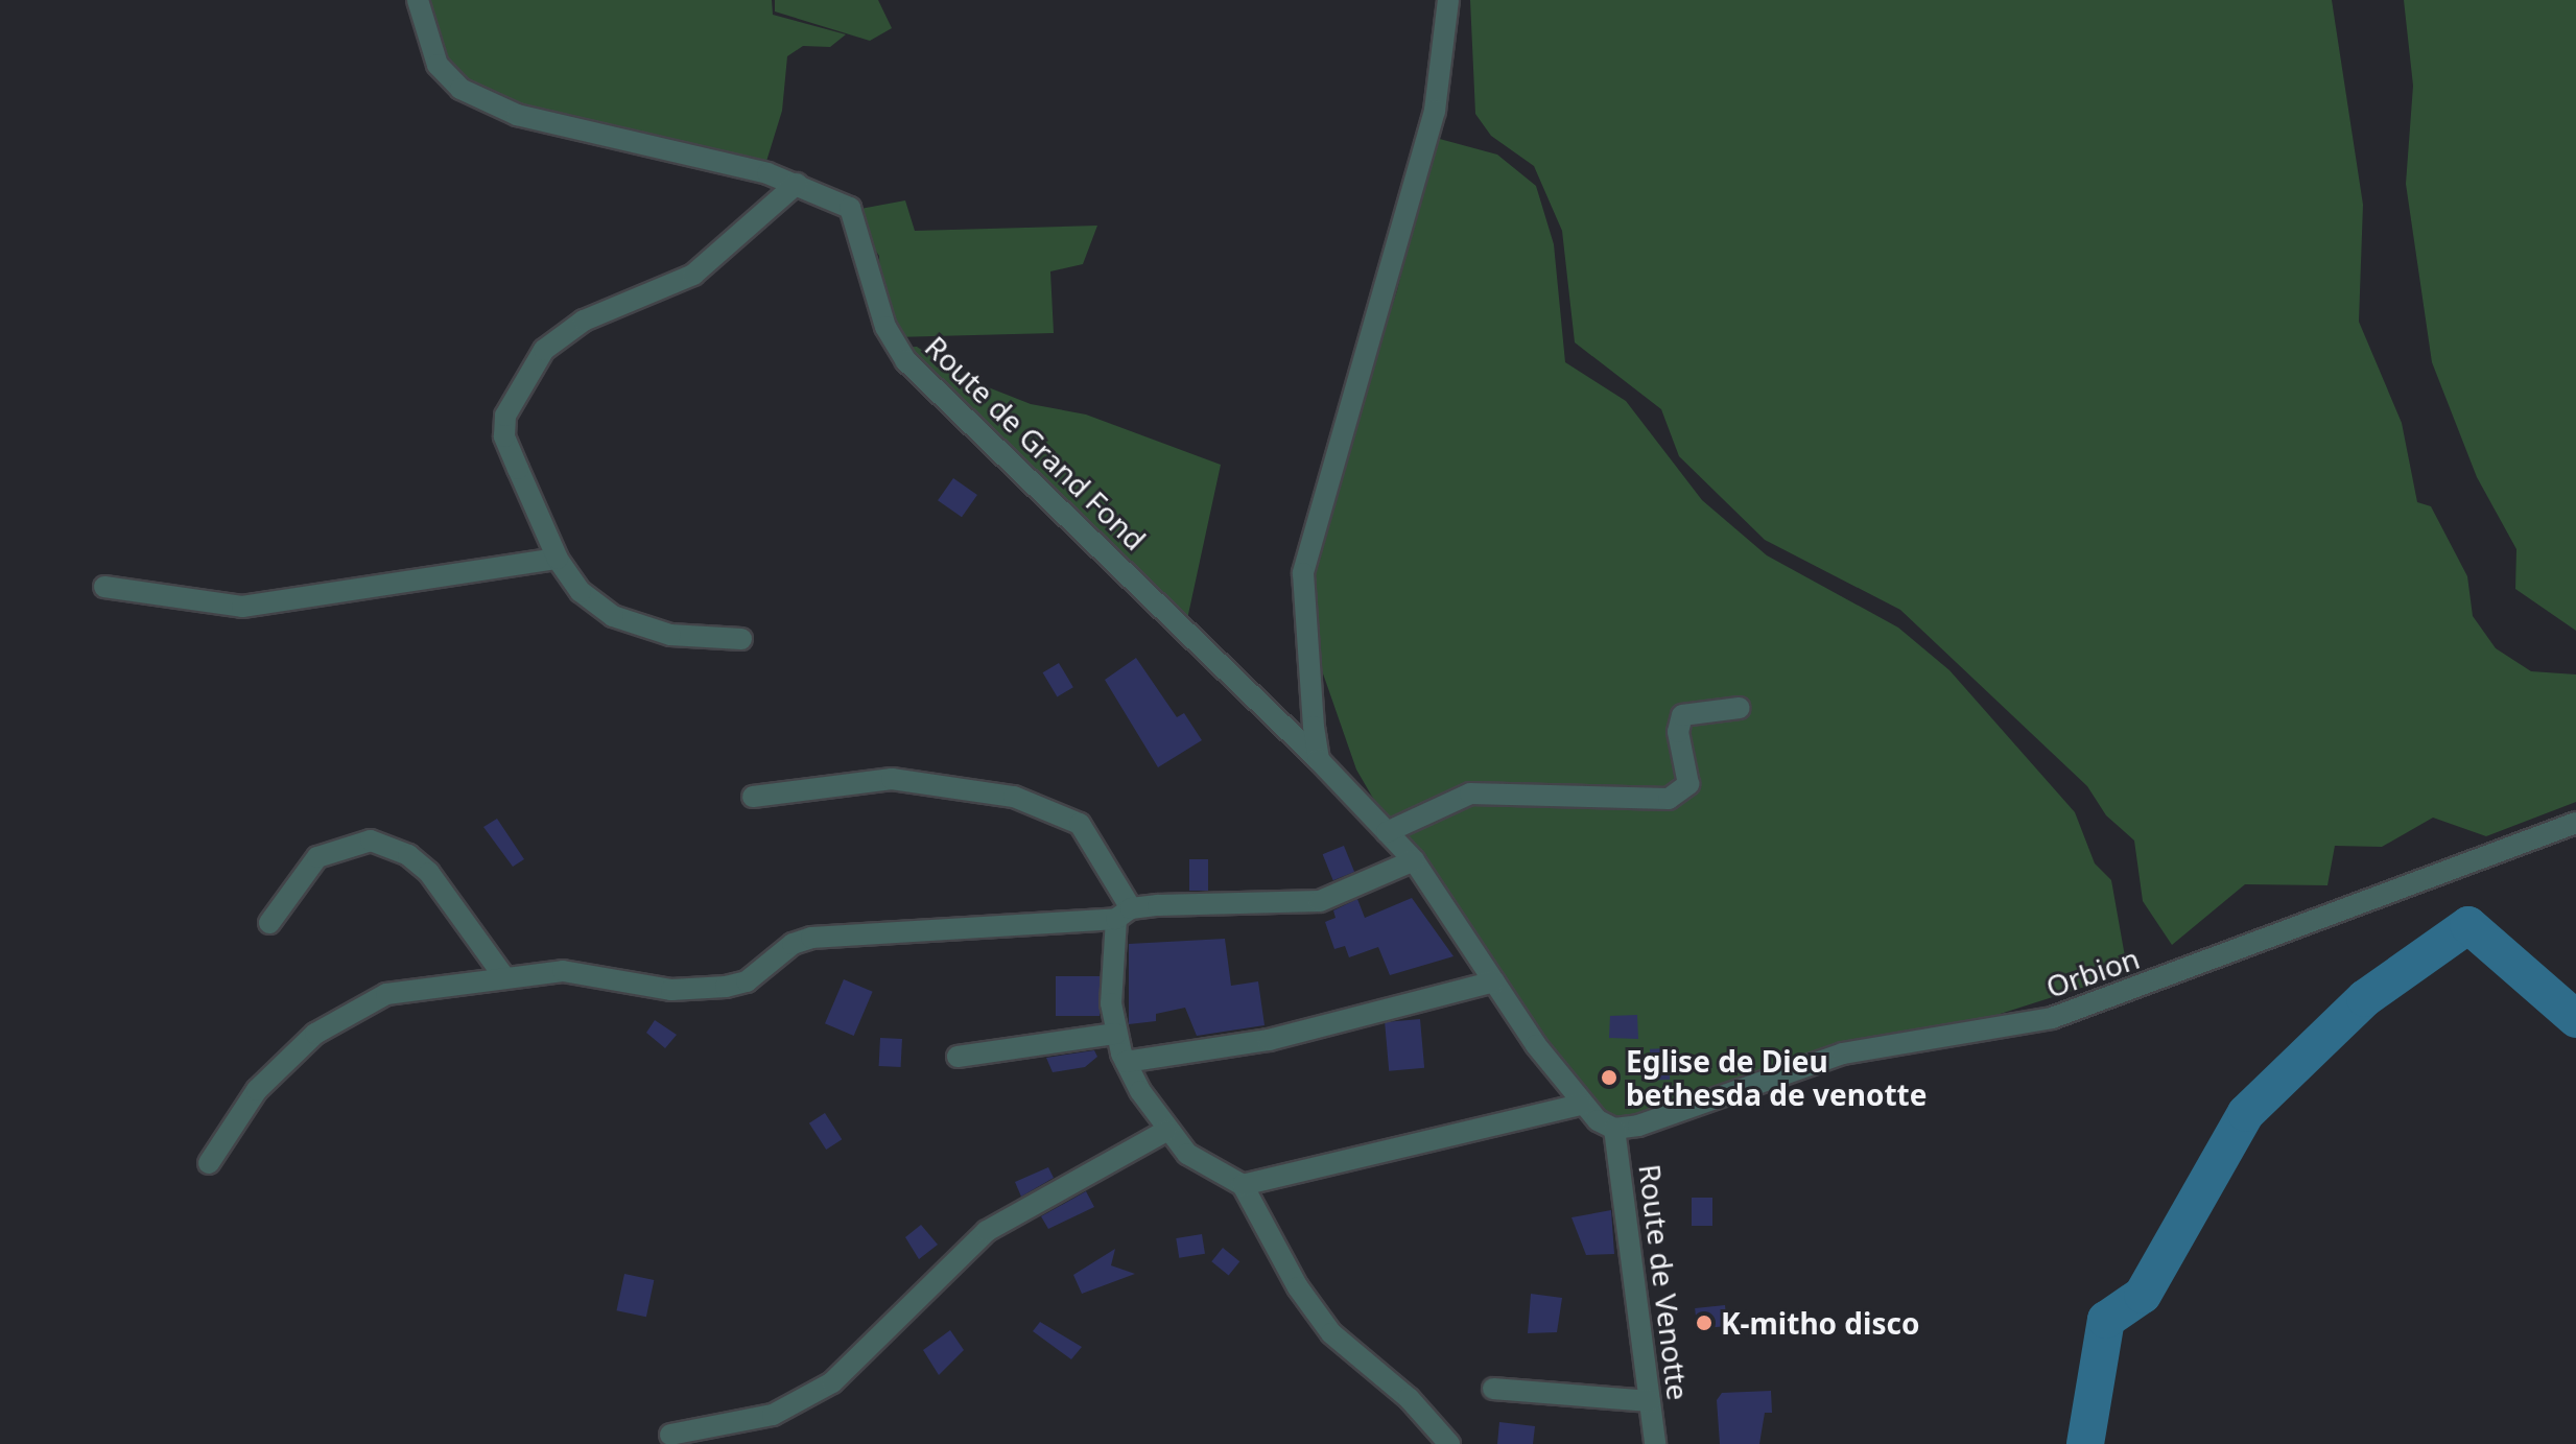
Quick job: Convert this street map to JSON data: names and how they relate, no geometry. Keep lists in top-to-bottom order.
{
  "streets": {
    "street": ["Route de Grand Fond", "Orbion", "Route de Venotte"]
  },
  "crossings": [
    ["Route de Grand Fond", "Orbion"],
    ["Route de Grand Fond", "Route de Venotte"],
    ["Orbion", "Route de Venotte"]
  ],
  "places": ["Eglise de Dieu bethesda de venotte", "K-mitho disco"]
}
